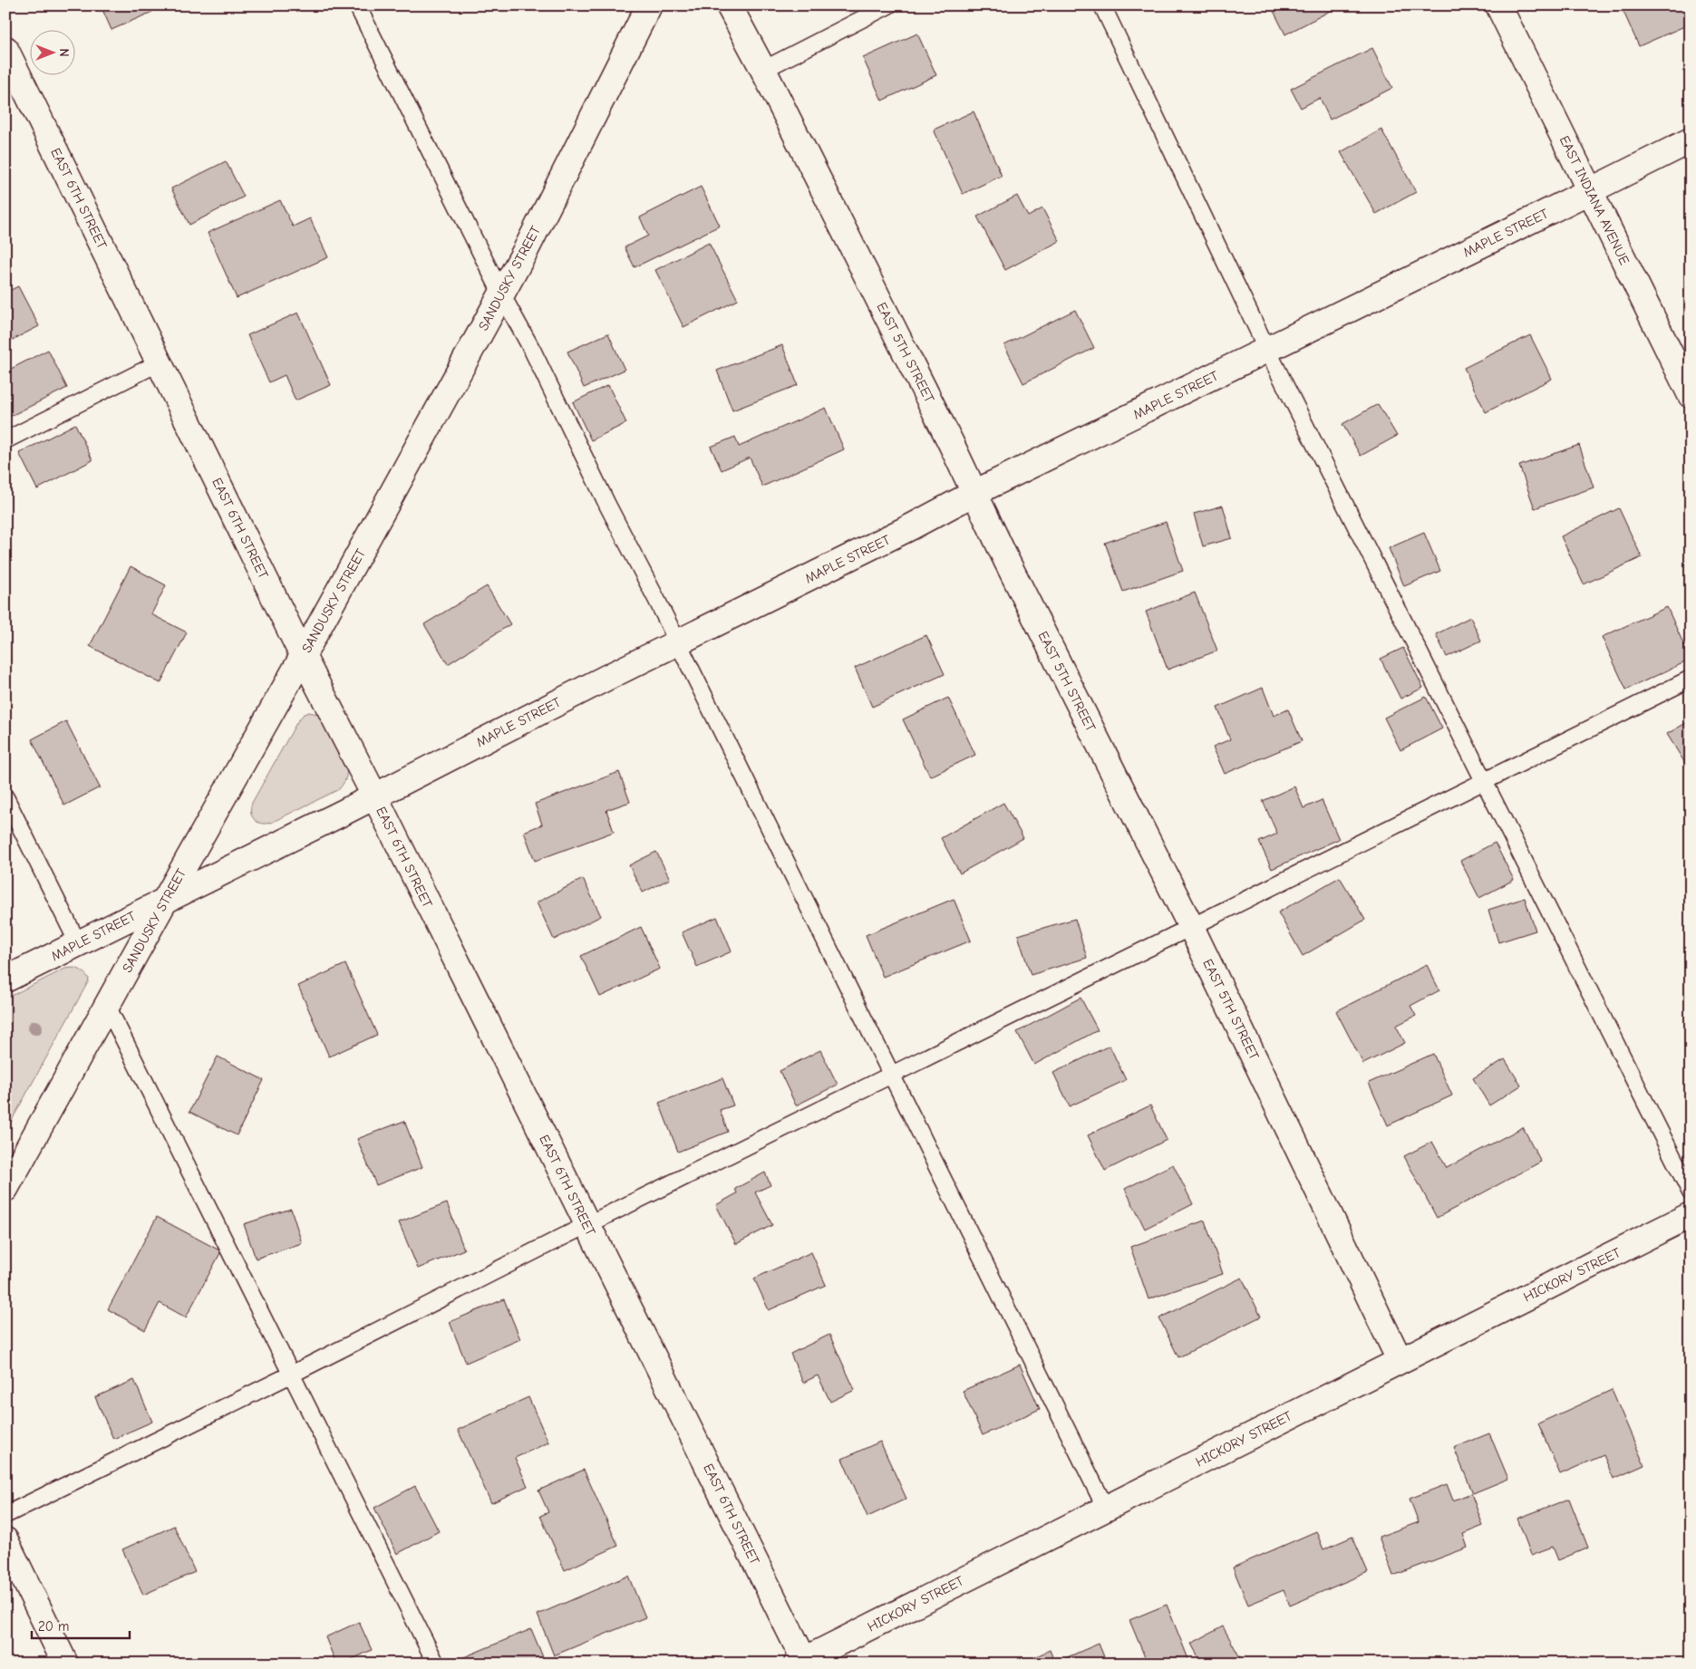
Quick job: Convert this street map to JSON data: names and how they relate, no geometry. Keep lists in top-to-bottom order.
{
  "streets": {
    "street": [
      "EAST 6TH STREET",
      "EAST INDIANA AVENUE",
      "MAPLE STREET",
      "SANDUSKY STREET",
      "EAST 5TH STREET",
      "HICKORY STREET"
    ]
  },
  "crossings": [
    ["EAST 6TH STREET", "MAPLE STREET"],
    ["EAST 6TH STREET", "SANDUSKY STREET"],
    ["EAST 6TH STREET", "HICKORY STREET"],
    ["EAST INDIANA AVENUE", "MAPLE STREET"],
    ["MAPLE STREET", "SANDUSKY STREET"],
    ["MAPLE STREET", "EAST 5TH STREET"],
    ["EAST 5TH STREET", "HICKORY STREET"]
  ],
  "scale_bar": "20 m",
  "north": "right"
}
